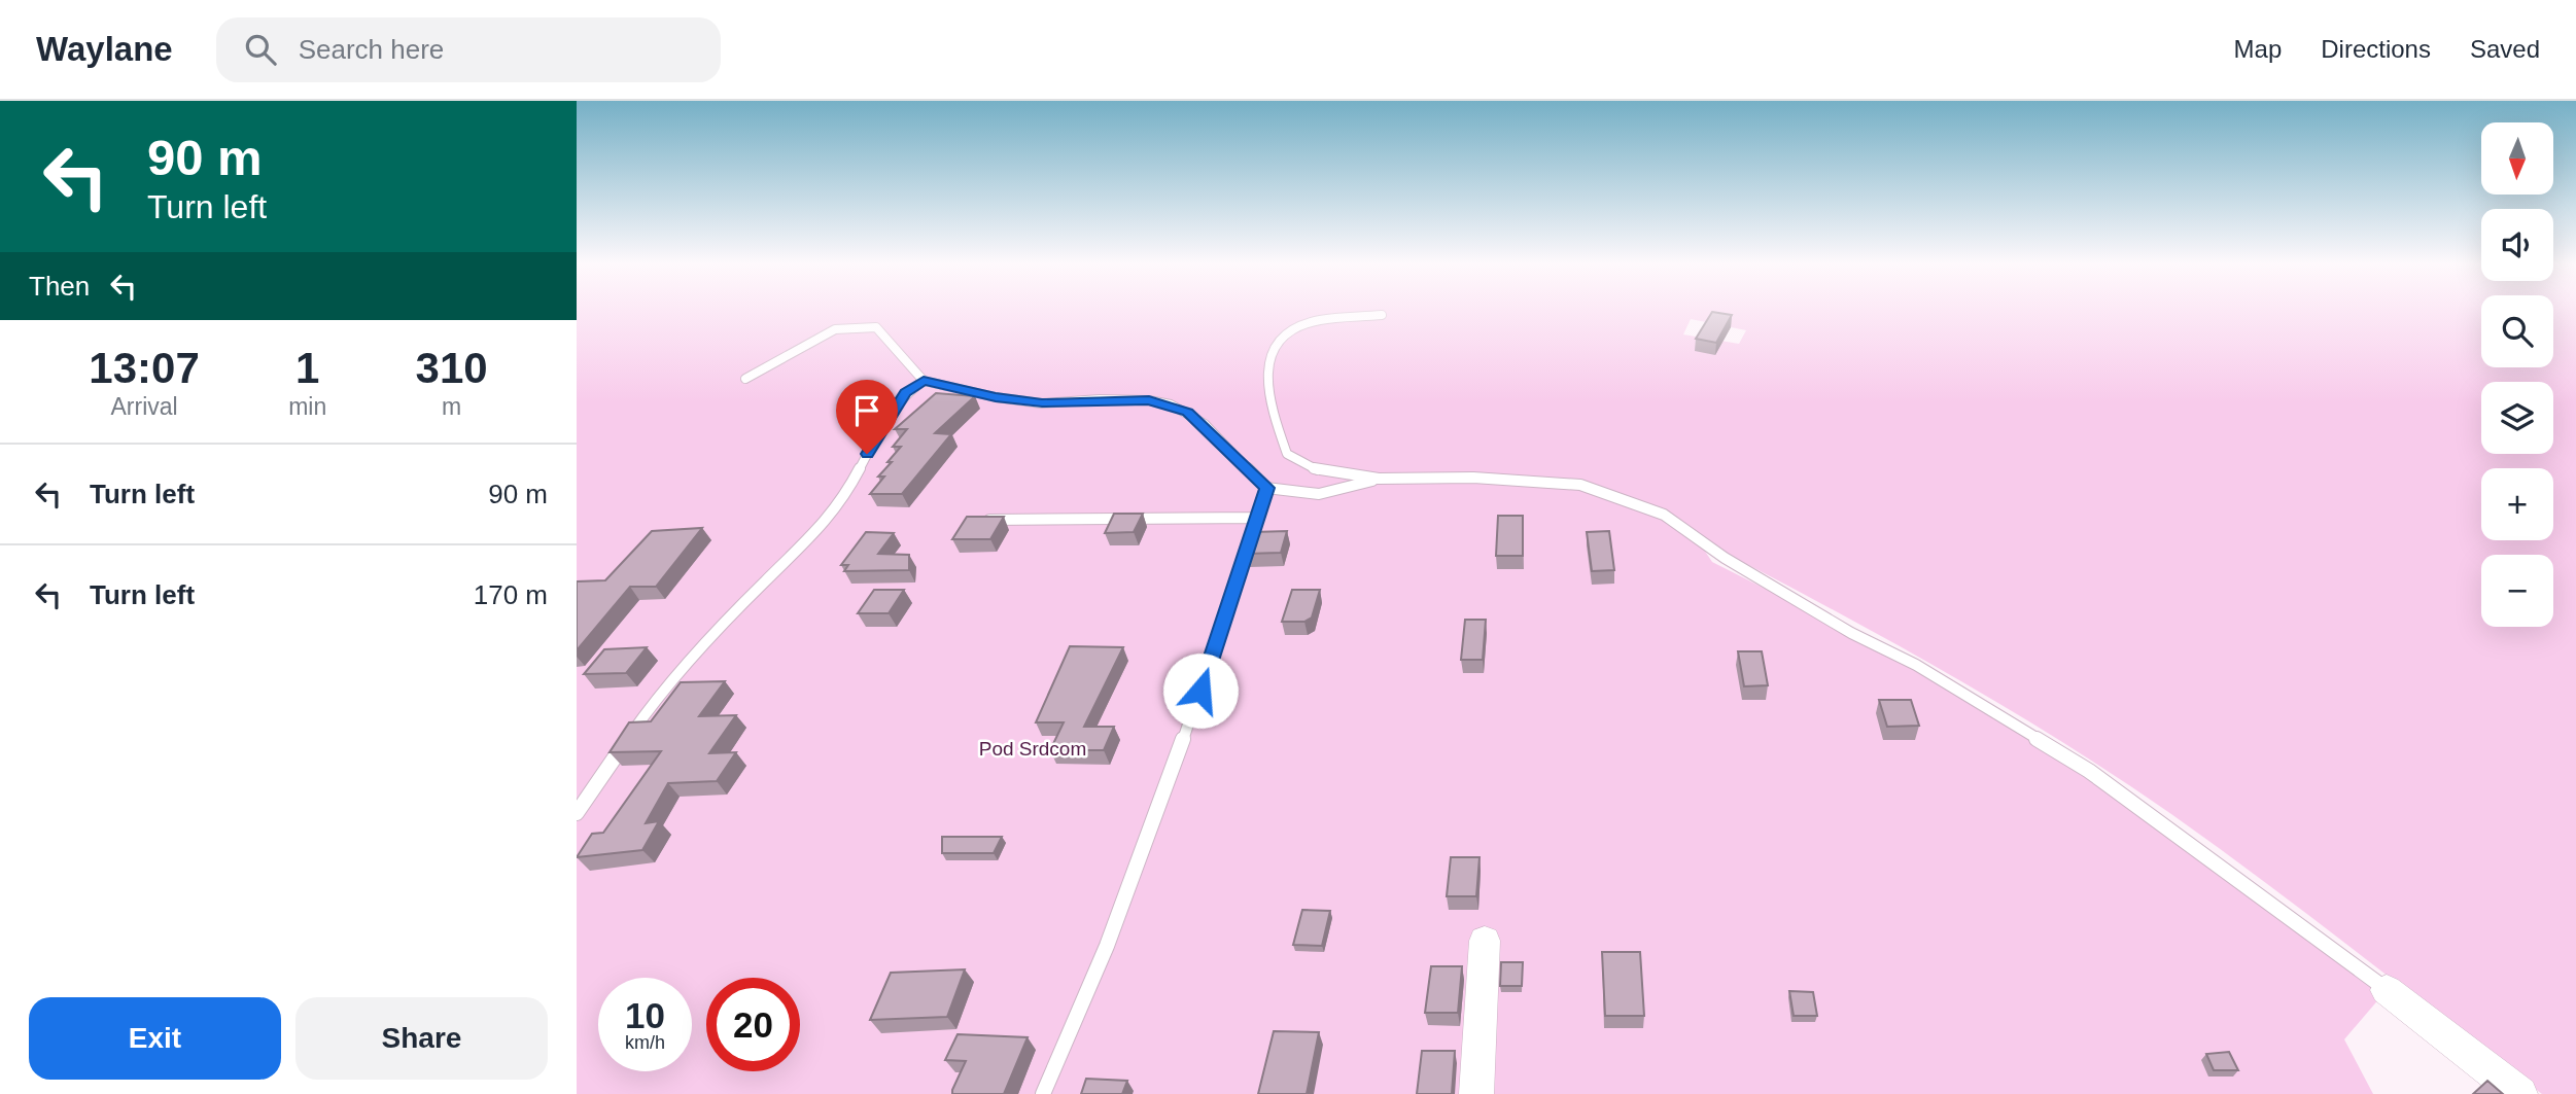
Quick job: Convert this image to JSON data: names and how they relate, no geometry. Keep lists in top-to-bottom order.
{
  "parks": ["Pod Srdcom"],
  "north": "bottom",
  "page": {
    "header": "Waylane",
    "search": "Search here",
    "nav": ["Map", "Directions", "Saved"],
    "turn": ["90 m", "Turn left"],
    "map_buttons": ["+", "−"],
    "then": "Then",
    "eta": [
      "13:07",
      "Arrival",
      "1",
      "min",
      "310",
      "m"
    ],
    "list": [
      {
        "name": "Turn left",
        "value": "90 m"
      },
      {
        "name": "Turn left",
        "value": "170 m"
      }
    ],
    "speed": "10 km/h",
    "limit": "20",
    "buttons": ["Exit", "Share"]
  }
}
